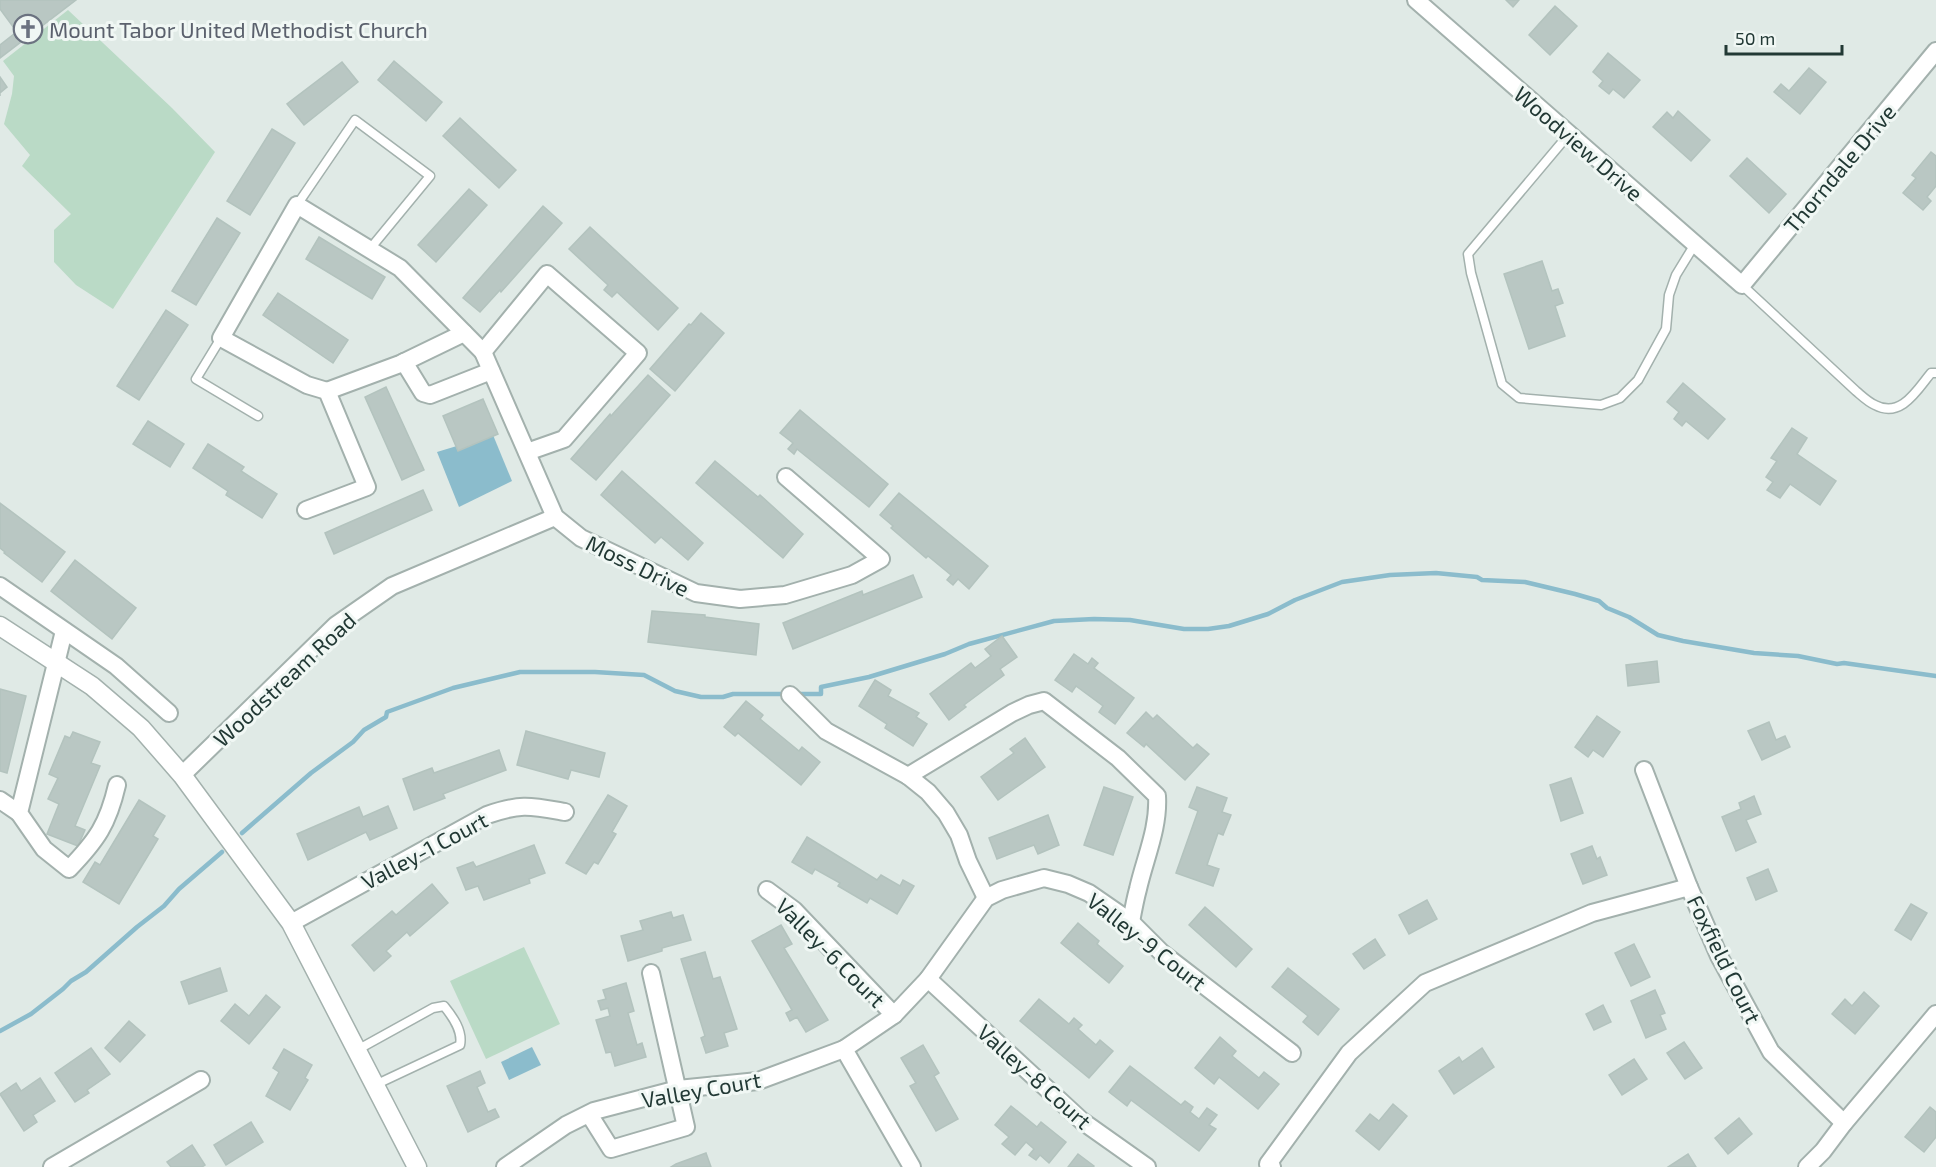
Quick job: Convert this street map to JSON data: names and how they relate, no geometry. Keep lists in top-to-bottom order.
{
  "streets": {
    "street": [
      "Woodview Drive",
      "Thorndale Drive",
      "Moss Drive",
      "Woodstream Road",
      "Valley-1 Court",
      "Valley-9 Court",
      "Valley-6 Court",
      "Foxfield Court",
      "Valley-8 Court",
      "Valley Court"
    ]
  },
  "crossings": [
    ["Woodview Drive", "Thorndale Drive"],
    ["Moss Drive", "Woodstream Road"],
    ["Valley-9 Court", "Valley Court"],
    ["Valley-6 Court", "Valley Court"],
    ["Valley-8 Court", "Valley Court"]
  ],
  "places": {
    "church": ["Mount Tabor United Methodist Church"]
  },
  "scale_bar": "50 m"
}
